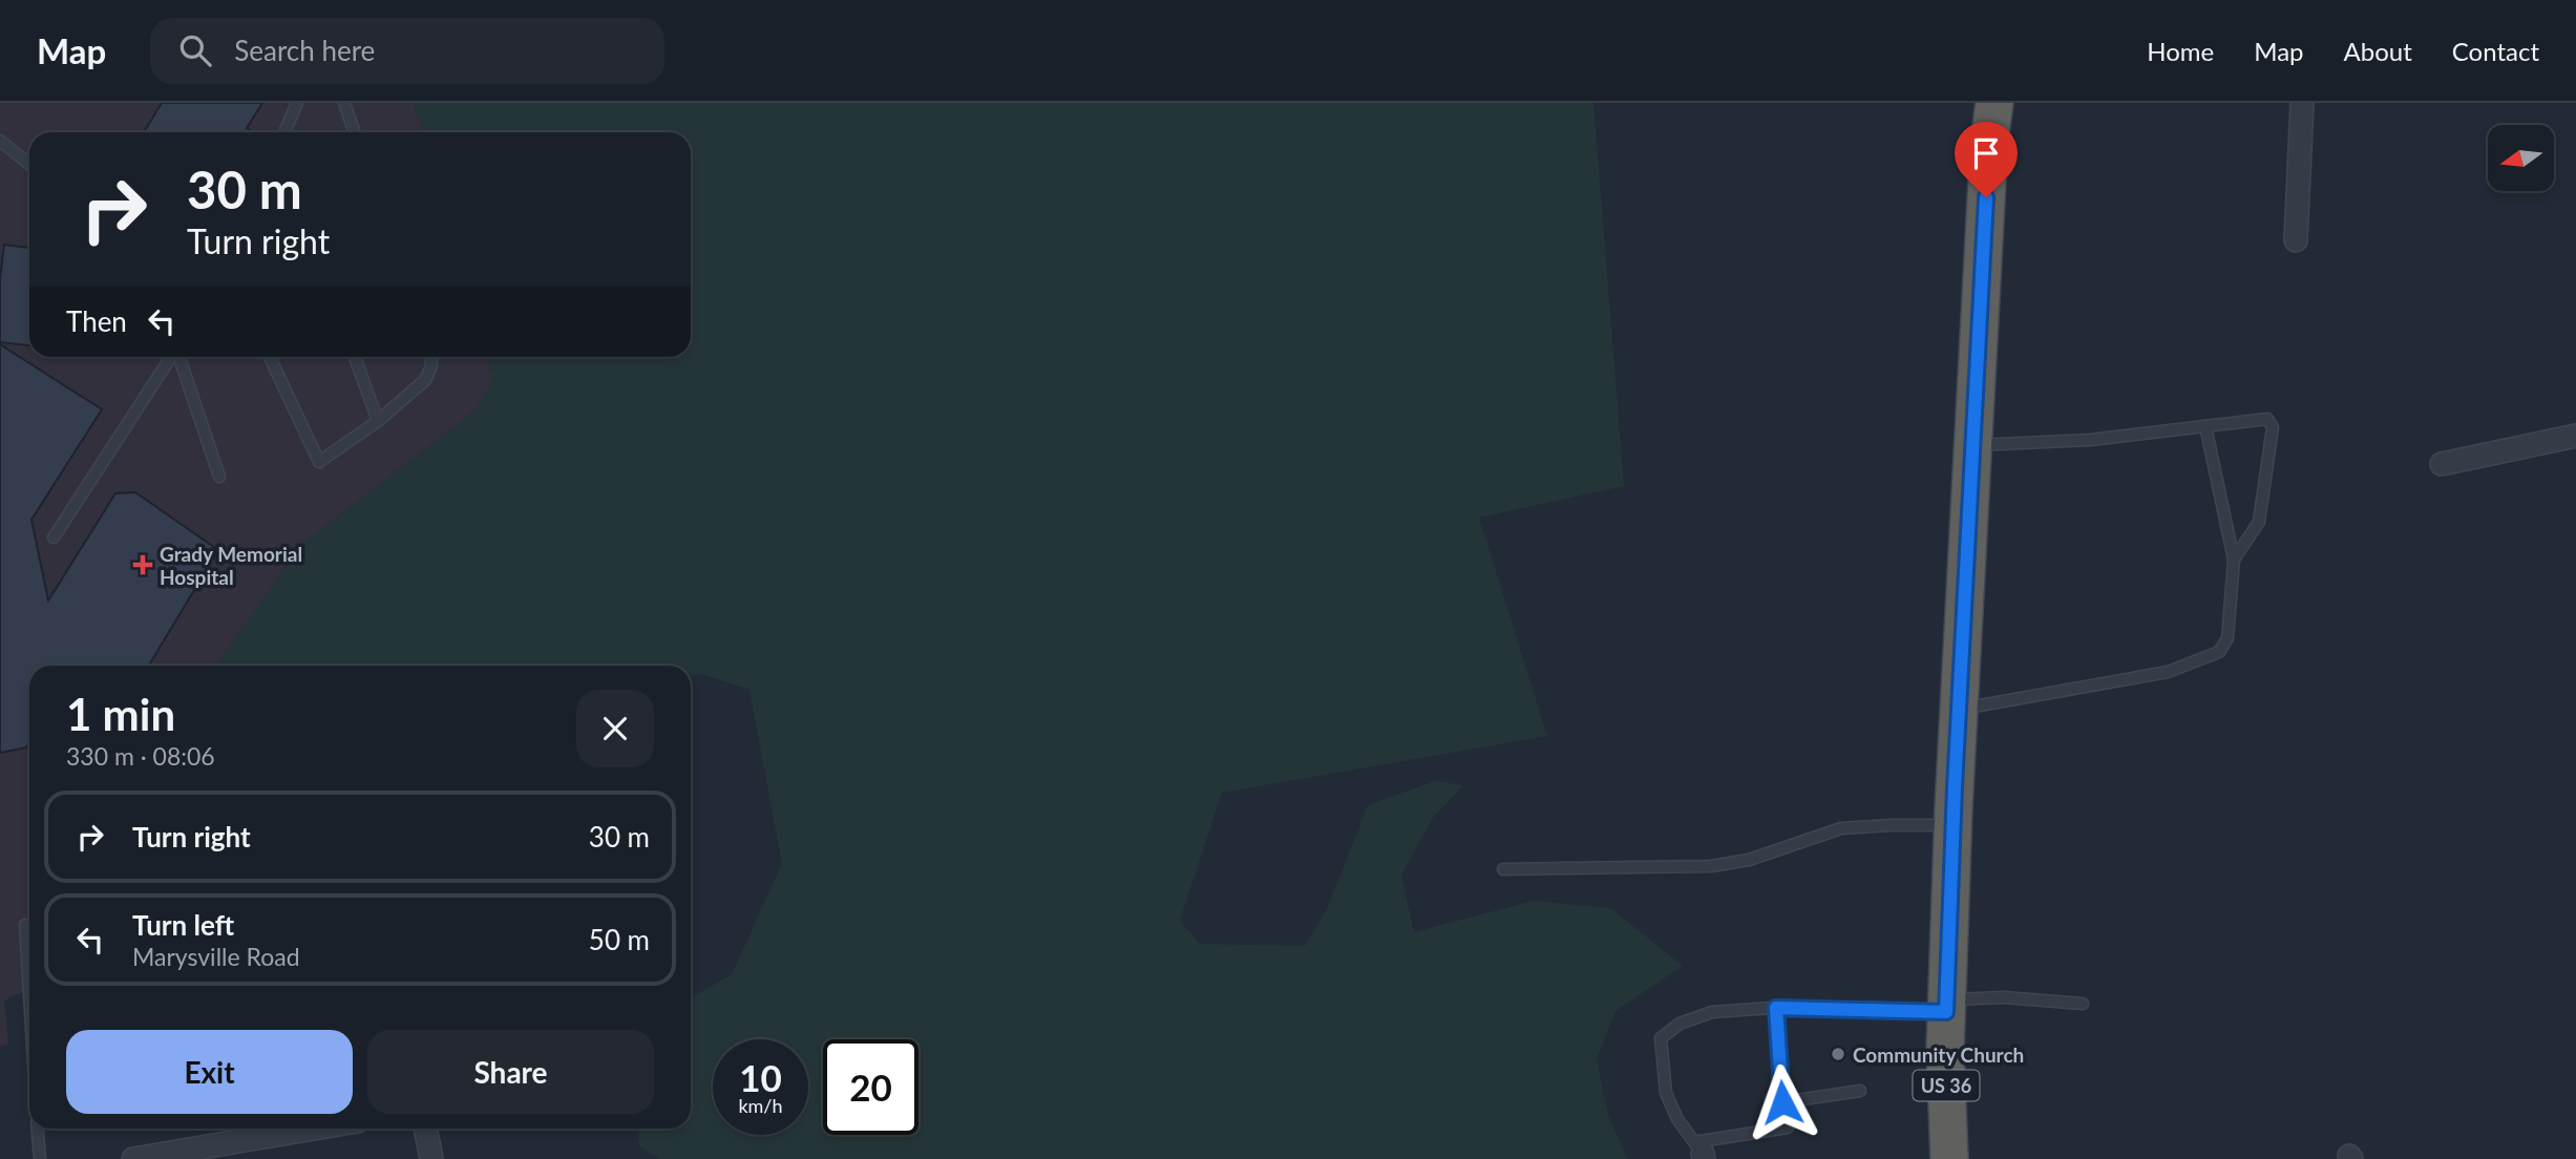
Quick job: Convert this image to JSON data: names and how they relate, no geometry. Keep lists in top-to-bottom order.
{
  "streets": {
    "highway": ["US 36"]
  },
  "places": {
    "health": ["Grady Memorial Hospital"],
    "other": ["Community Church"]
  },
  "north": "left",
  "page": {
    "header": "Map",
    "search": "Search here",
    "nav": [
      "Home",
      "Map",
      "About",
      "Contact"
    ],
    "turn": ["30 m", "Turn right"],
    "then": "Then",
    "heading": ["1 min", "330 m · 08:06"],
    "list": [
      {
        "name": "Turn right",
        "value": "30 m"
      },
      {
        "name": "Turn left",
        "note": "Marysville Road",
        "value": "50 m"
      }
    ],
    "buttons": ["Exit", "Share"],
    "speed": "10 km/h",
    "limit": "20"
  }
}
